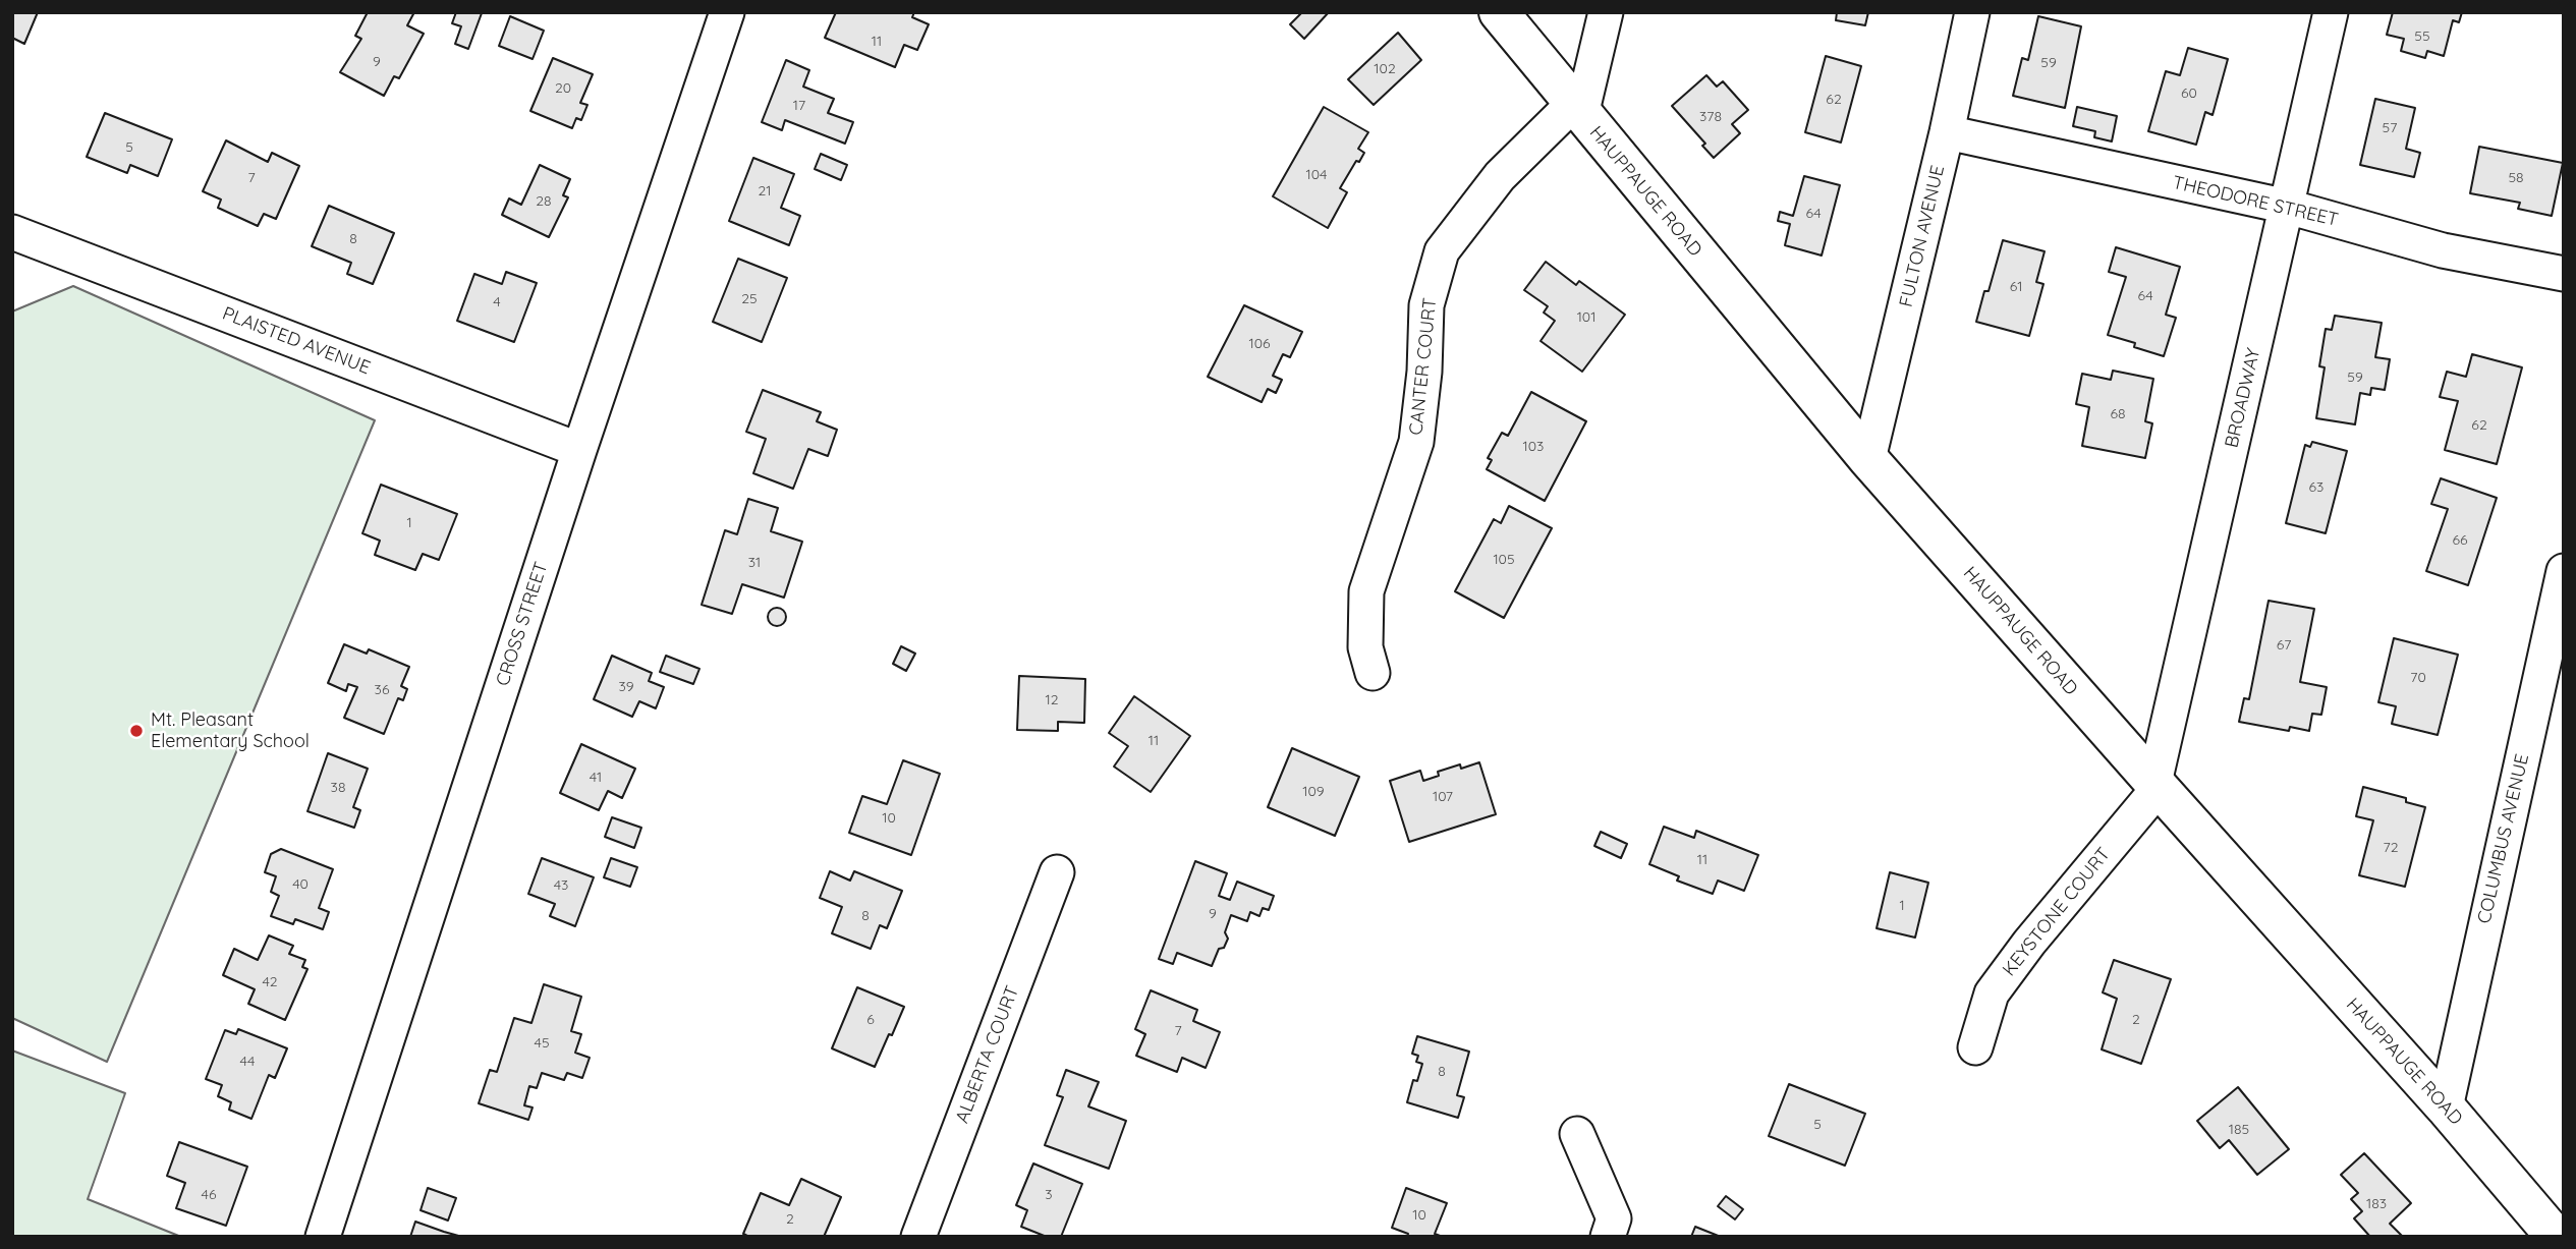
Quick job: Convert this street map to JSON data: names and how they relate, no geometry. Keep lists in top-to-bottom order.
{
  "streets": {
    "main road": ["HAUPPAUGE ROAD"],
    "street": [
      "THEODORE STREET",
      "FULTON AVENUE",
      "PLAISTED AVENUE",
      "CANTER COURT",
      "BROADWAY",
      "CROSS STREET",
      "COLUMBUS AVENUE",
      "KEYSTONE COURT",
      "ALBERTA COURT"
    ]
  },
  "crossings": [
    ["HAUPPAUGE ROAD", "FULTON AVENUE"],
    ["HAUPPAUGE ROAD", "CANTER COURT"],
    ["HAUPPAUGE ROAD", "BROADWAY"],
    ["HAUPPAUGE ROAD", "COLUMBUS AVENUE"],
    ["HAUPPAUGE ROAD", "KEYSTONE COURT"],
    ["THEODORE STREET", "FULTON AVENUE"],
    ["THEODORE STREET", "BROADWAY"],
    ["PLAISTED AVENUE", "CROSS STREET"],
    ["BROADWAY", "KEYSTONE COURT"]
  ],
  "places": ["Mt. Pleasant Elementary School"],
  "house_numbers": [
    "55",
    "11",
    "9",
    "59",
    "102",
    "20",
    "60",
    "62",
    "17",
    "378",
    "57",
    "5",
    "104",
    "7",
    "58",
    "21",
    "28",
    "64",
    "8",
    "61",
    "64",
    "25",
    "4",
    "101",
    "106",
    "59",
    "68",
    "62",
    "103",
    "63",
    "1",
    "66",
    "105",
    "31",
    "67",
    "70",
    "39",
    "36",
    "12",
    "11",
    "41",
    "38",
    "109",
    "107",
    "10",
    "72",
    "11",
    "40",
    "43",
    "1",
    "9",
    "8",
    "42",
    "6",
    "2",
    "7",
    "45",
    "44",
    "8",
    "5",
    "185",
    "46",
    "3",
    "183",
    "10",
    "2"
  ]
}
